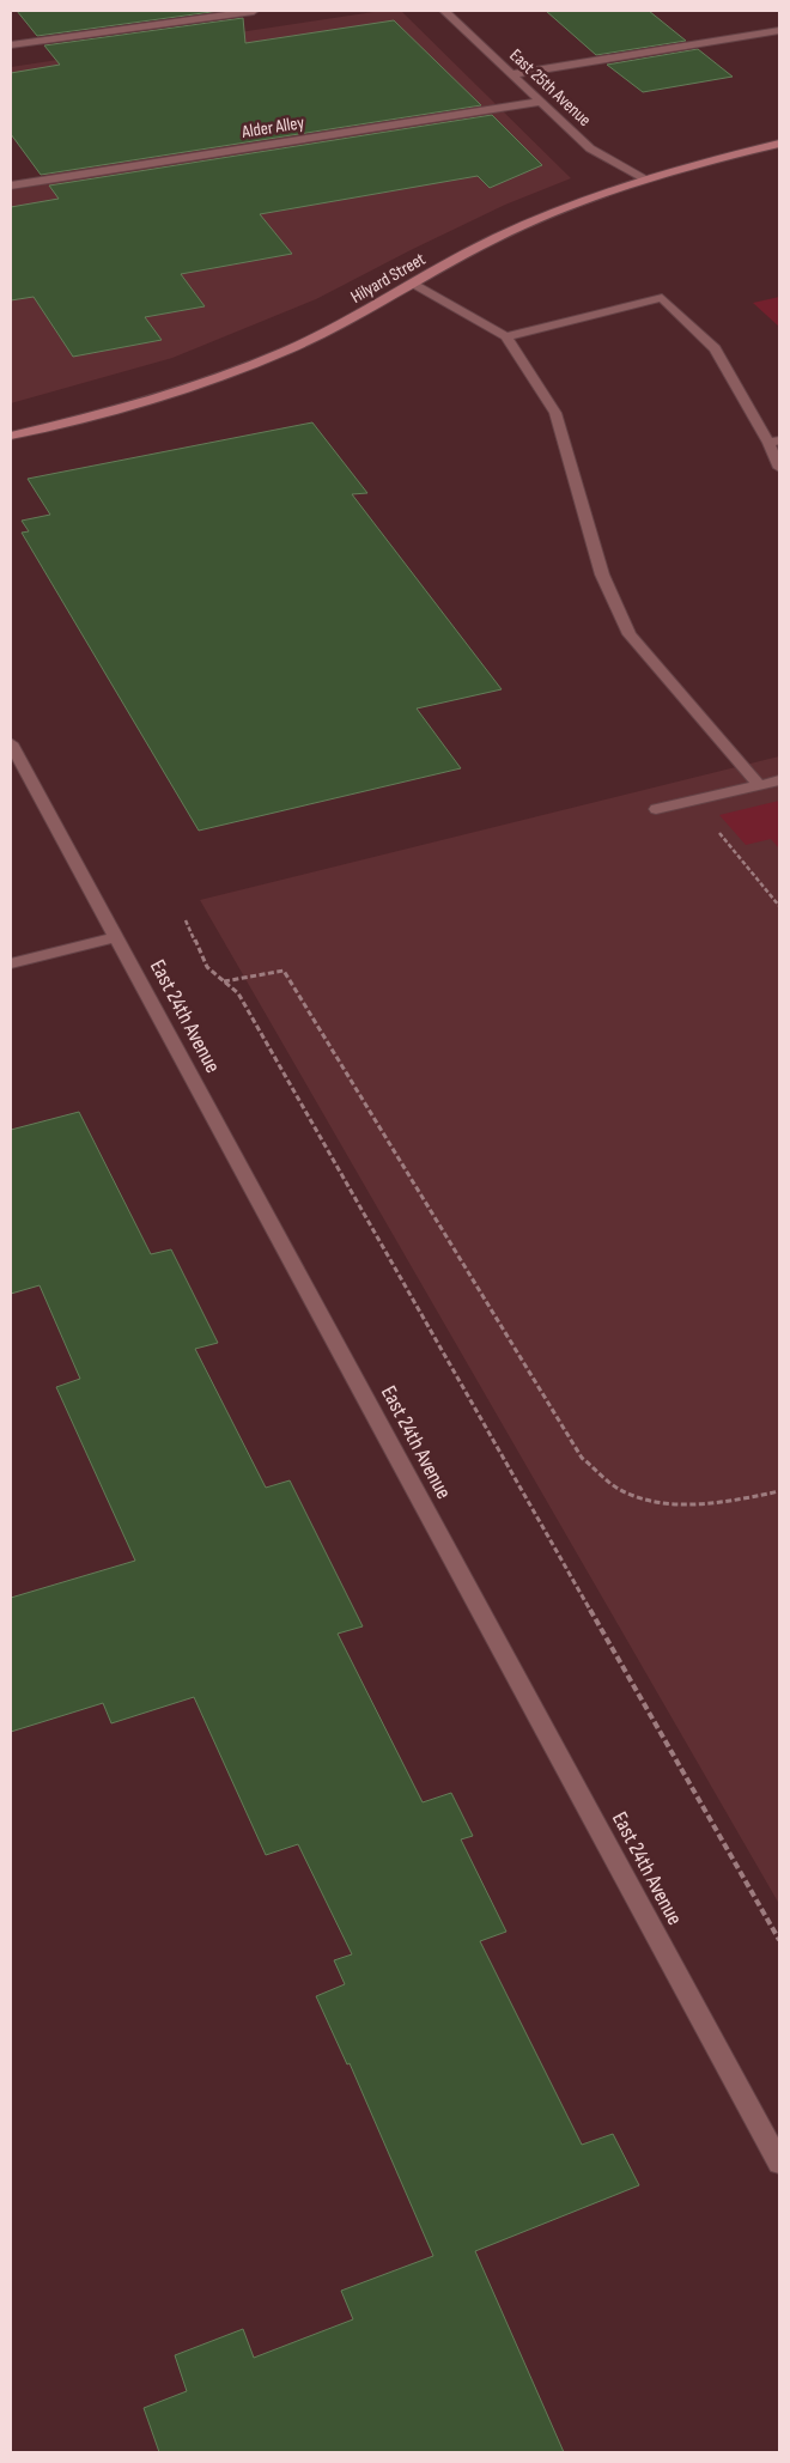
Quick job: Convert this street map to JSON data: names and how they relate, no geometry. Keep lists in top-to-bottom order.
{
  "streets": {
    "main road": ["Hilyard Street"],
    "street": ["East 25th Avenue", "Alder Alley", "East 24th Avenue"]
  },
  "crossings": [
    ["East 25th Avenue", "Alder Alley"],
    ["East 25th Avenue", "Hilyard Street"]
  ]
}
